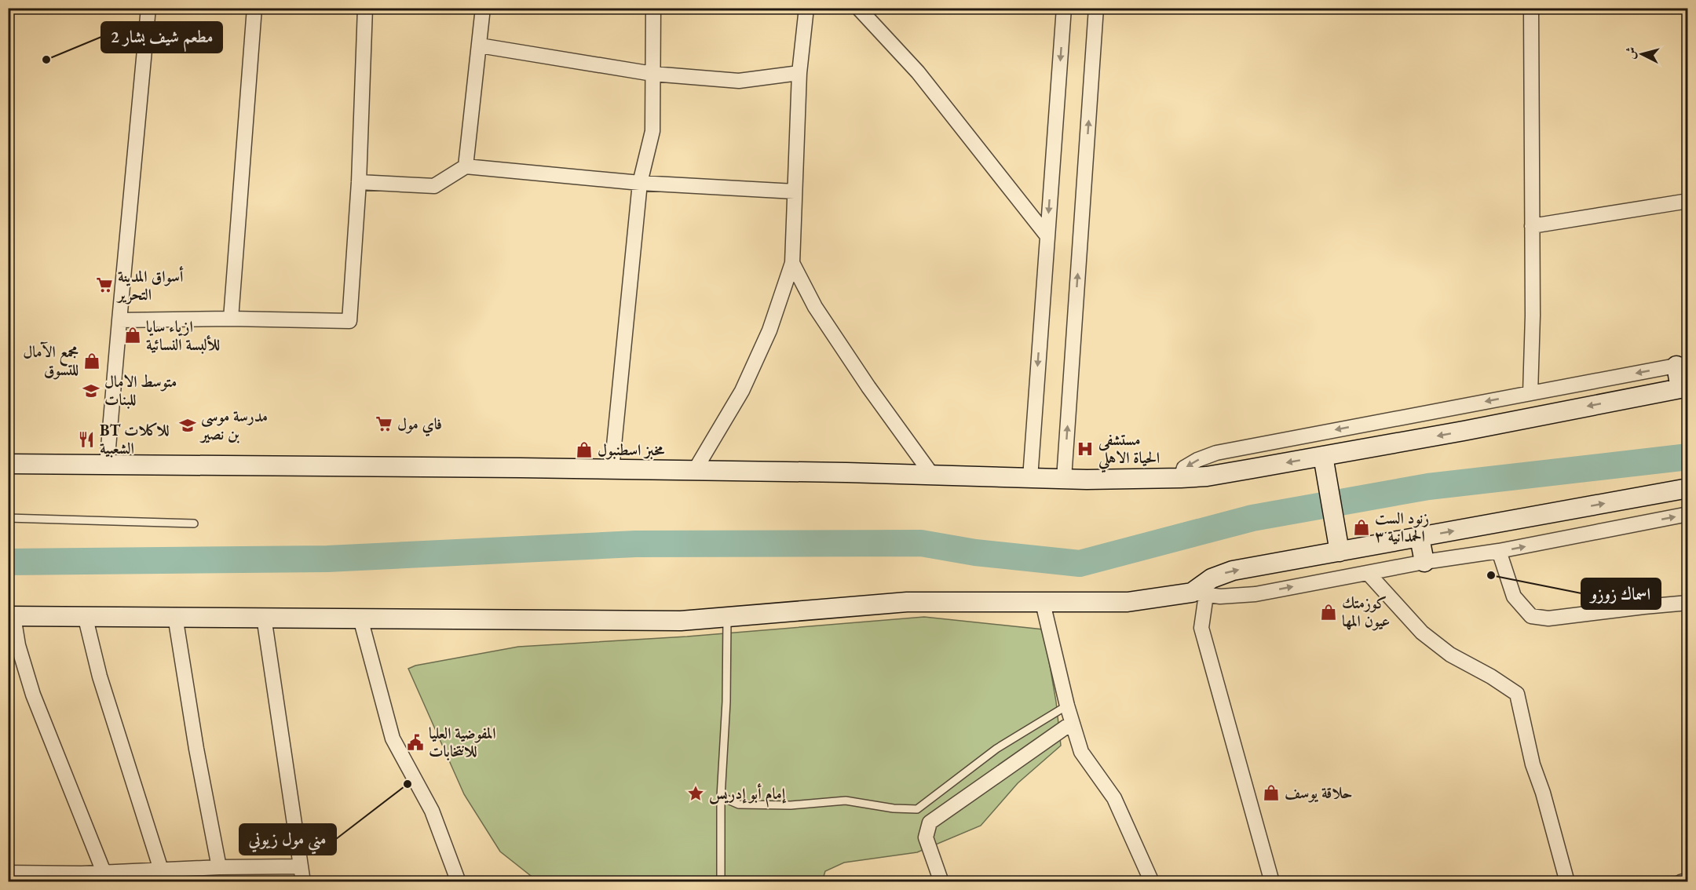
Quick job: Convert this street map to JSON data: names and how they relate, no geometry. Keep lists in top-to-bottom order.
{
  "places": {
    "other": ["مطعم شيف بشار 2", "اسماك زوزو", "مني مول زيوني"],
    "supermarket": ["أسواق المدينة التحرير", "فاي مول"],
    "shop": [
      "ازياء سايا للألبسة النسائية",
      "مجمع الآمال للتسوق",
      "مخبز اسطنبول",
      "زنود الست الحمدانية ٣",
      "كوزمتك عيون المها",
      "حلاقة يوسف"
    ],
    "school or university": ["متوسط الامال للبنات", "مدرسة موسى بن نصير"],
    "restaurant": ["BT للاكلات الشعبية"],
    "hospital": ["مستشفى الحياة الاهلي"],
    "public building": ["المفوضية العليا للانتخابات"],
    "place": ["إمام أبو إدريس"]
  },
  "north": "left"
}
